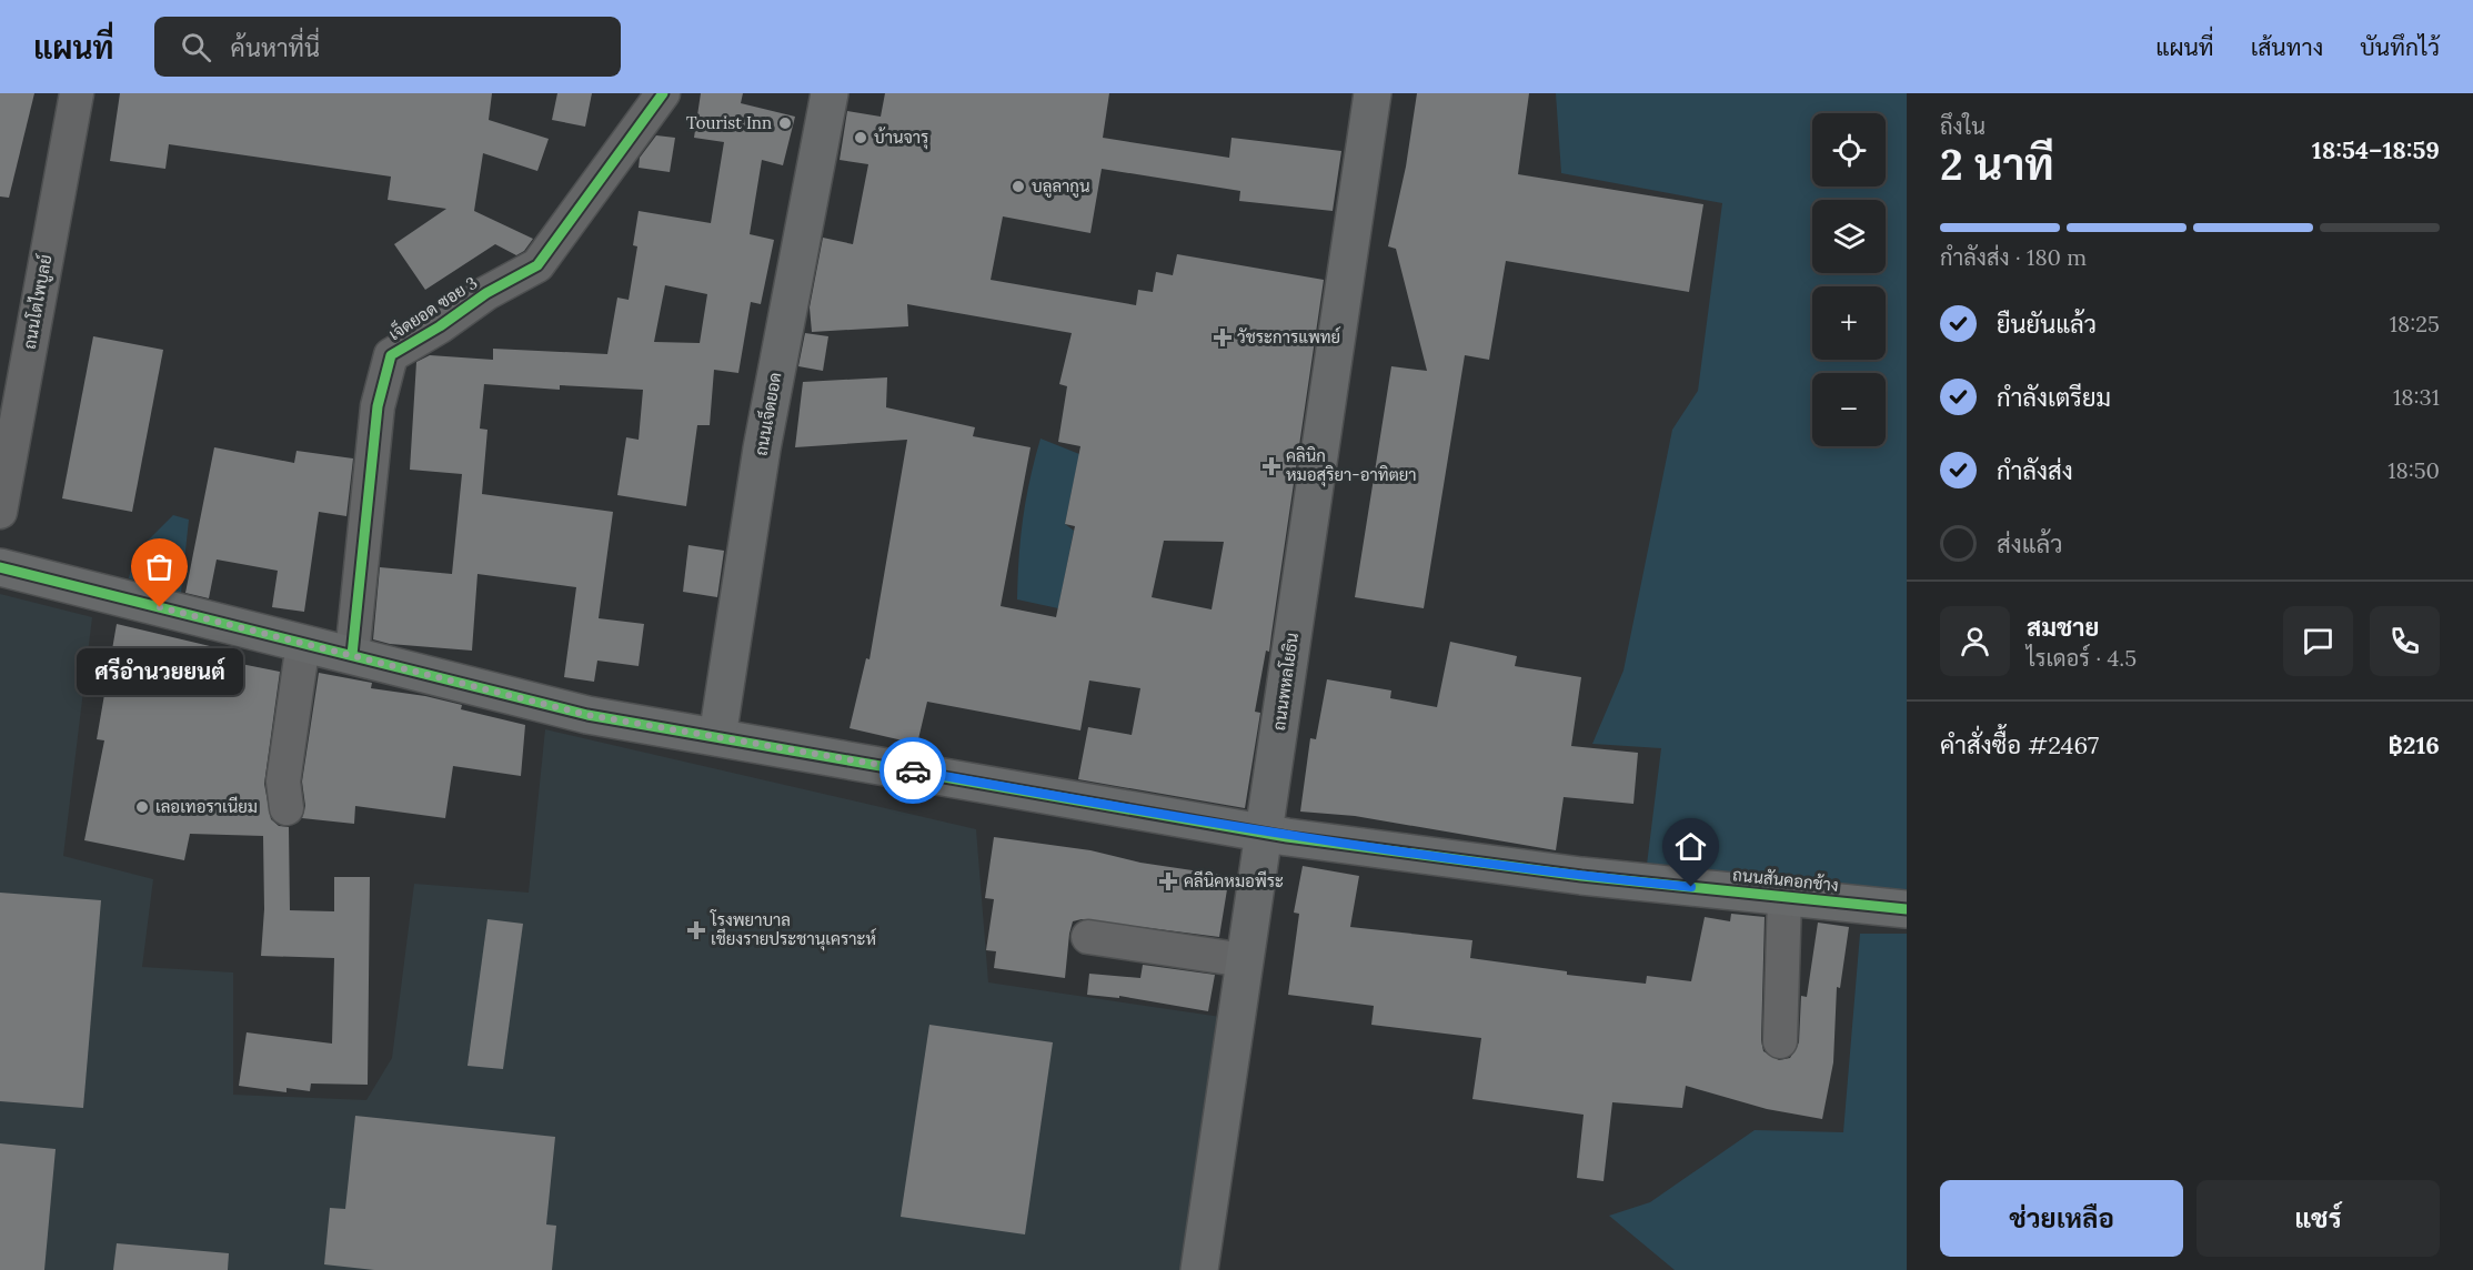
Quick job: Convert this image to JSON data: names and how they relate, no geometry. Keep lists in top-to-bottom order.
{
  "streets": {
    "street": [
      "ถนนโตไพบูลย์",
      "เจ็ดยอด ซอย 3",
      "ถนนเจ็ดยอด",
      "ถนนพหลโยธิน",
      "ถนนสันคอกช้าง"
    ]
  },
  "crossings": [
    ["เจ็ดยอด ซอย 3", "ถนนสันคอกช้าง"],
    ["ถนนเจ็ดยอด", "ถนนสันคอกช้าง"],
    ["ถนนพหลโยธิน", "ถนนสันคอกช้าง"]
  ],
  "places": {
    "other": [
      "Tourist Inn",
      "บ้านจารุ",
      "บลูลากูน",
      "ศรีอำนวยยนต์",
      "เลอเทอราเนียม"
    ],
    "health": [
      "วัชระการแพทย์",
      "คลินิก หมอสุริยา-อาทิตยา",
      "คลีนิคหมอพีระ",
      "โรงพยาบาล เชียงรายประชานุเคราะห์"
    ]
  },
  "page": {
    "header": "แผนที่",
    "search": "ค้นหาที่นี่",
    "nav": ["แผนที่", "เส้นทาง", "บันทึกไว้"],
    "heading": ["2 นาที", "ถึงใน", "18:54–18:59"],
    "panel": [
      "สมชาย",
      "ไรเดอร์ · 4.5",
      "คำสั่งซื้อ #2467",
      "฿216"
    ],
    "map_buttons": ["+", "−"],
    "bar": "กำลังส่ง · 180 m",
    "list": [
      ["ยืนยันแล้ว", "18:25"],
      ["กำลังเตรียม", "18:31"],
      ["กำลังส่ง", "18:50"],
      "ส่งแล้ว"
    ],
    "bubble": "ศรีอำนวยยนต์",
    "buttons": ["ช่วยเหลือ", "แชร์"]
  }
}
